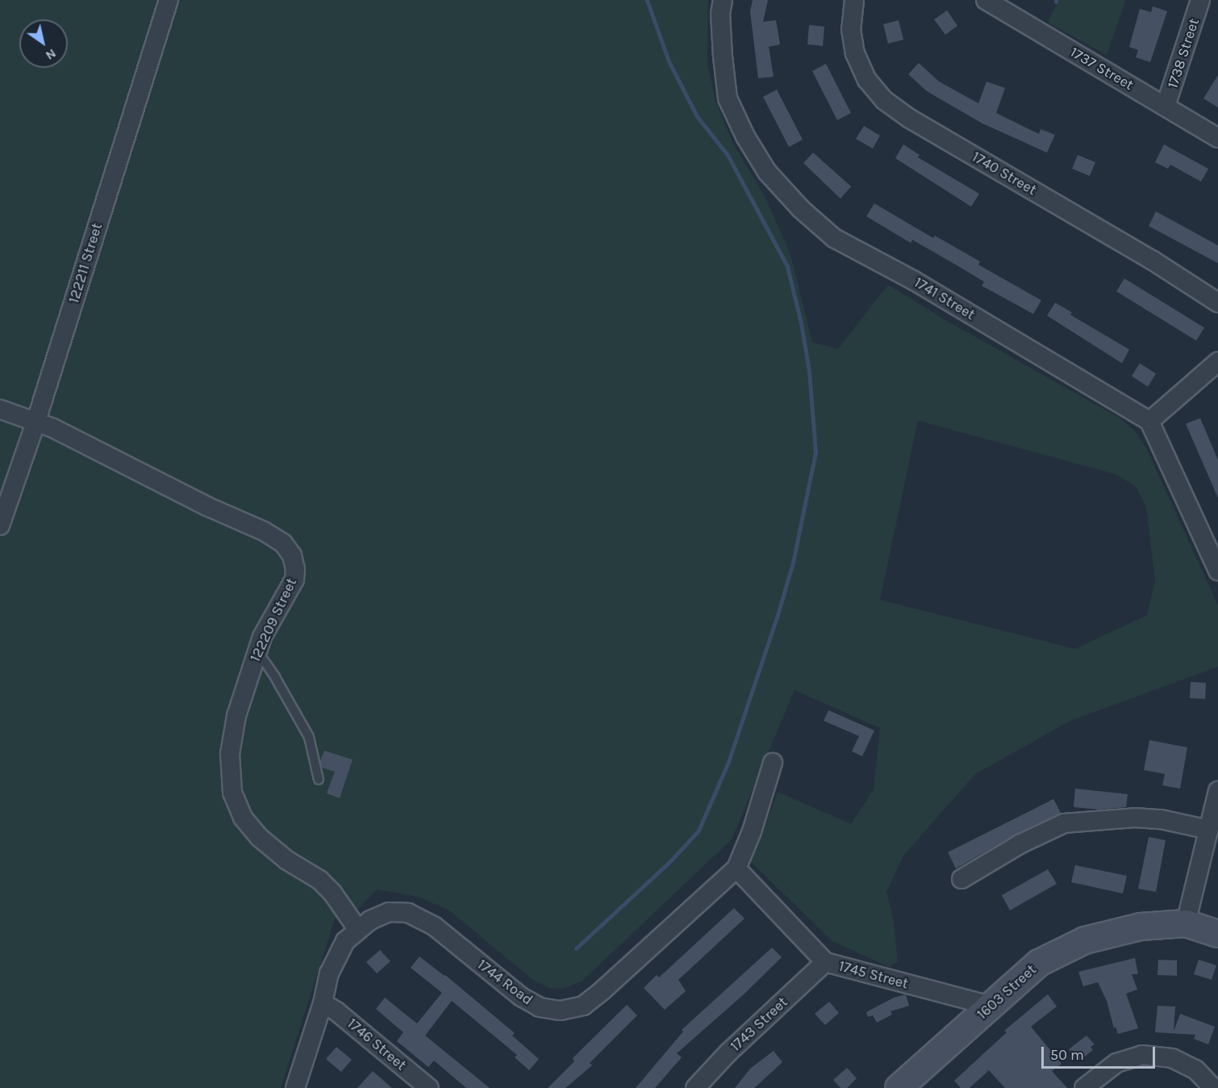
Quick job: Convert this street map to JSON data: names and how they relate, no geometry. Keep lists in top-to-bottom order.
{
  "streets": {
    "street": [
      "1738 Street",
      "1737 Street",
      "1740 Street",
      "122211 Street",
      "1741 Street",
      "122209 Street",
      "1745 Street",
      "1744 Road",
      "1603 Street",
      "1743 Street",
      "1746 Street"
    ]
  },
  "crossings": [
    ["1738 Street", "1737 Street"],
    ["122211 Street", "122209 Street"],
    ["122209 Street", "1744 Road"],
    ["1745 Street", "1744 Road"],
    ["1745 Street", "1603 Street"],
    ["1745 Street", "1743 Street"],
    ["1744 Road", "1746 Street"]
  ],
  "scale_bar": "50 m",
  "north": "bottom right"
}
